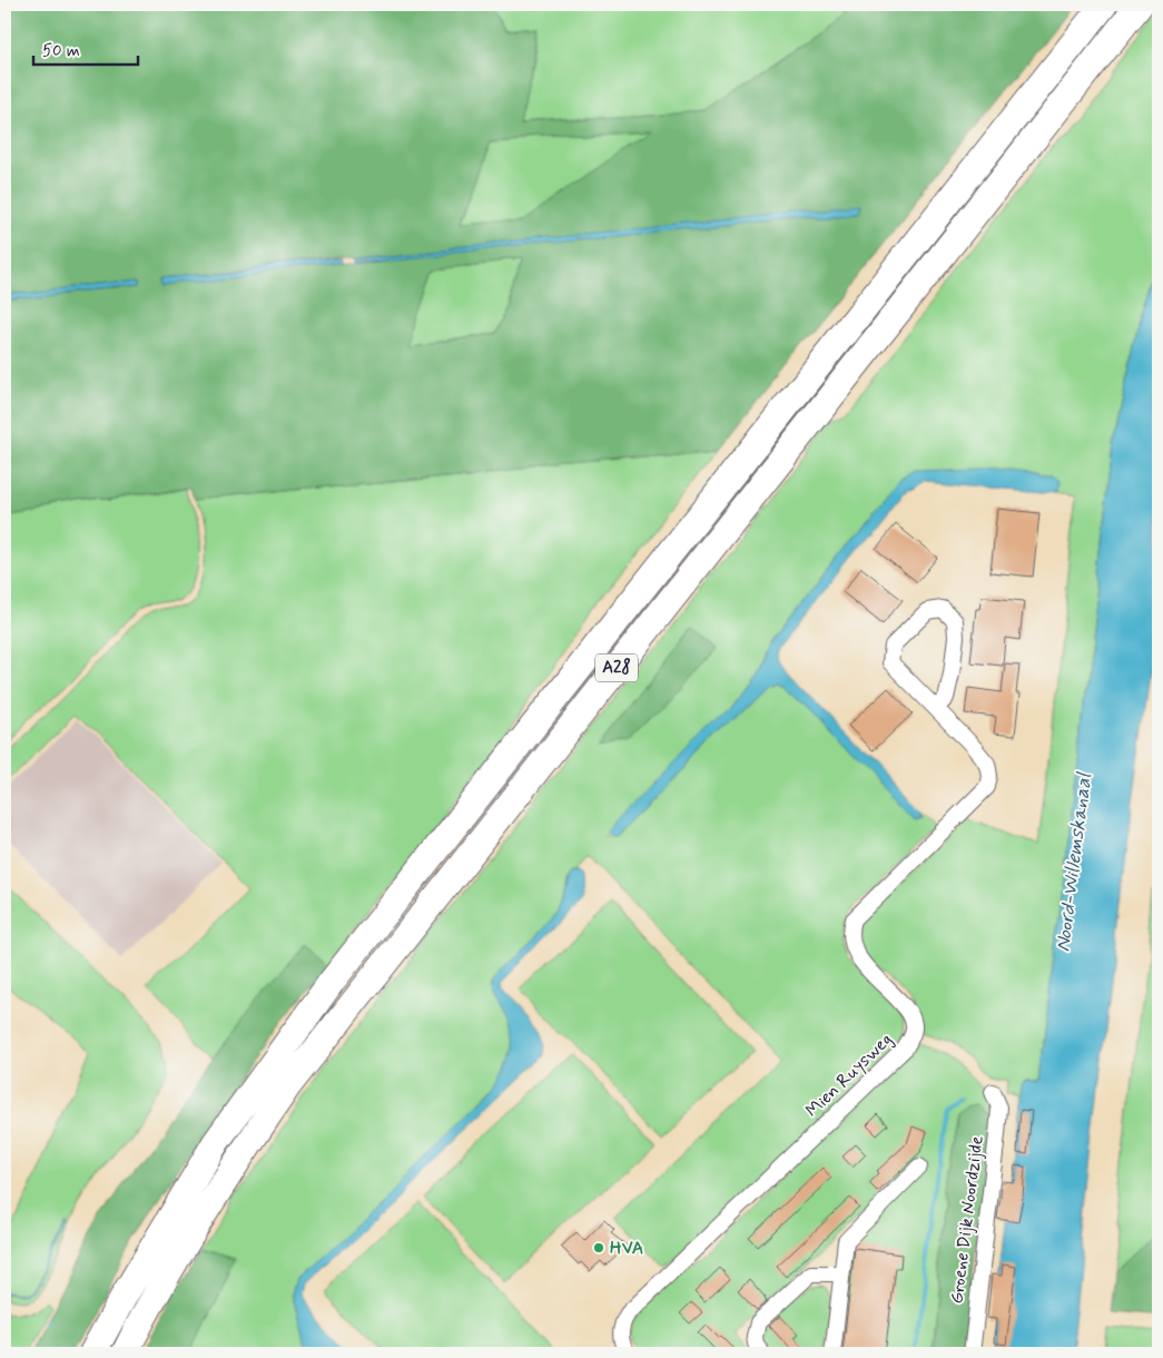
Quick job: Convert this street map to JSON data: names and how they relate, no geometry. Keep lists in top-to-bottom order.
{
  "streets": {
    "highway": ["A28"],
    "street": ["Mien Ruysweg", "Groene Dijk Noordzijde"]
  },
  "water": ["Noord-Willemskanaal"],
  "places": ["HVA"],
  "scale_bar": "50 m"
}
